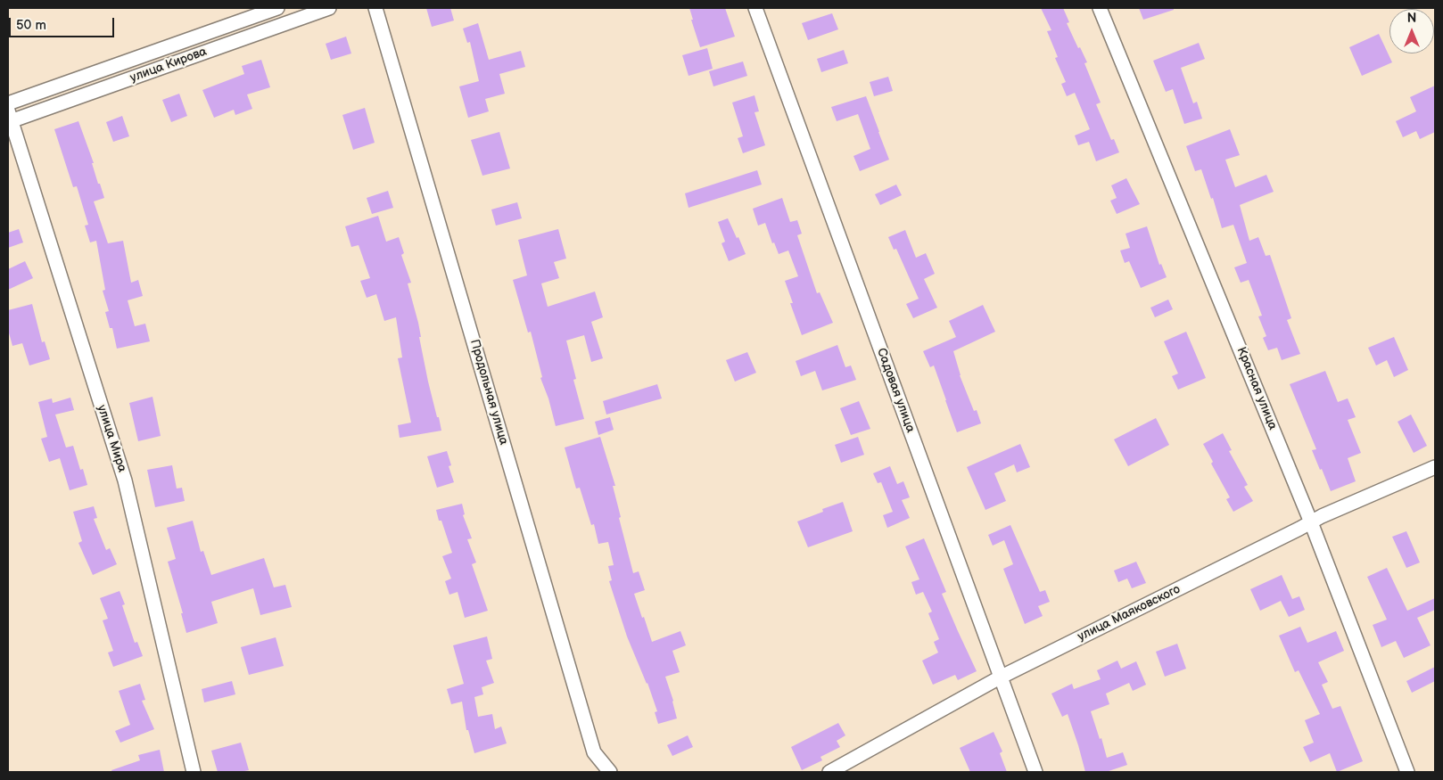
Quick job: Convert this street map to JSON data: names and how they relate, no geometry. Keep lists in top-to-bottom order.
{
  "streets": {
    "street": [
      "улица Кирова",
      "Красная улица",
      "Садовая улица",
      "Продольная улица",
      "улица Мира",
      "улица Маяковского"
    ]
  },
  "crossings": [
    ["улица Кирова", "улица Мира"],
    ["Красная улица", "улица Маяковского"],
    ["Садовая улица", "улица Маяковского"]
  ],
  "scale_bar": "50 m",
  "north": "top"
}
